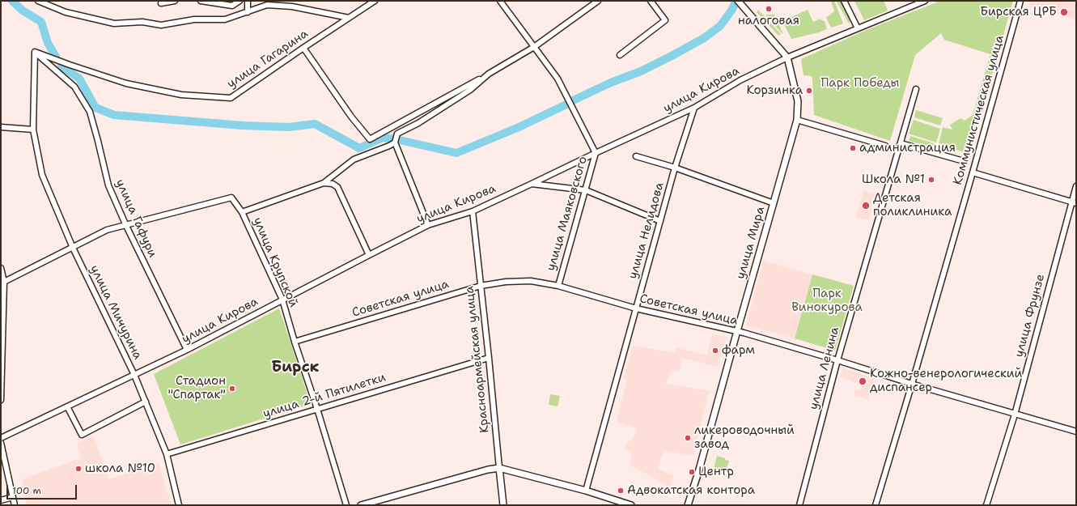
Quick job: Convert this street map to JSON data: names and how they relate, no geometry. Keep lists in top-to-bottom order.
{
  "streets": {
    "main road": ["улица Мира", "Красноармейская улица"],
    "street": [
      "улица Гагарина",
      "улица Кирова",
      "Коммунистическая улица",
      "улица Маяковского",
      "улица Гафури",
      "улица Нелидова",
      "улица Крупской",
      "Советская улица",
      "улица Мичурина",
      "улица Фрунзе",
      "улица Ленина",
      "улица 2-й Пятилетки"
    ]
  },
  "crossings": [
    ["улица Гагарина", "улица Гафури"],
    ["улица Гагарина", "улица Мичурина"],
    ["улица Кирова", "улица Маяковского"],
    ["улица Кирова", "улица Гафури"],
    ["улица Кирова", "улица Нелидова"],
    ["улица Кирова", "улица Мира"],
    ["улица Кирова", "улица Крупской"],
    ["улица Кирова", "улица Мичурина"],
    ["улица Кирова", "Красноармейская улица"],
    ["Коммунистическая улица", "Советская улица"],
    ["улица Маяковского", "Советская улица"],
    ["улица Гафури", "улица Крупской"],
    ["улица Гафури", "улица Мичурина"],
    ["улица Нелидова", "Советская улица"],
    ["улица Мира", "Советская улица"],
    ["улица Крупской", "Советская улица"],
    ["улица Крупской", "улица 2-й Пятилетки"],
    ["Советская улица", "улица Фрунзе"],
    ["Советская улица", "Красноармейская улица"],
    ["Советская улица", "улица Ленина"],
    ["улица Мичурина", "улица 2-й Пятилетки"],
    ["Красноармейская улица", "улица 2-й Пятилетки"]
  ],
  "districts": ["Бирск"],
  "parks": ["Парк Победы", "Парк Винокурова"],
  "places": [
    "налоговая",
    "Бирская ЦРБ",
    "Корзинка",
    "администрация",
    "Школа №1",
    "Детская поликлиника",
    "фарм",
    "Кожно-венерологический диспансер",
    "Стадион \"Спартак\"",
    "ликероводочный завод",
    "школа №10",
    "Центр",
    "Адвокатская контора"
  ],
  "scale_bar": "100 m"
}
